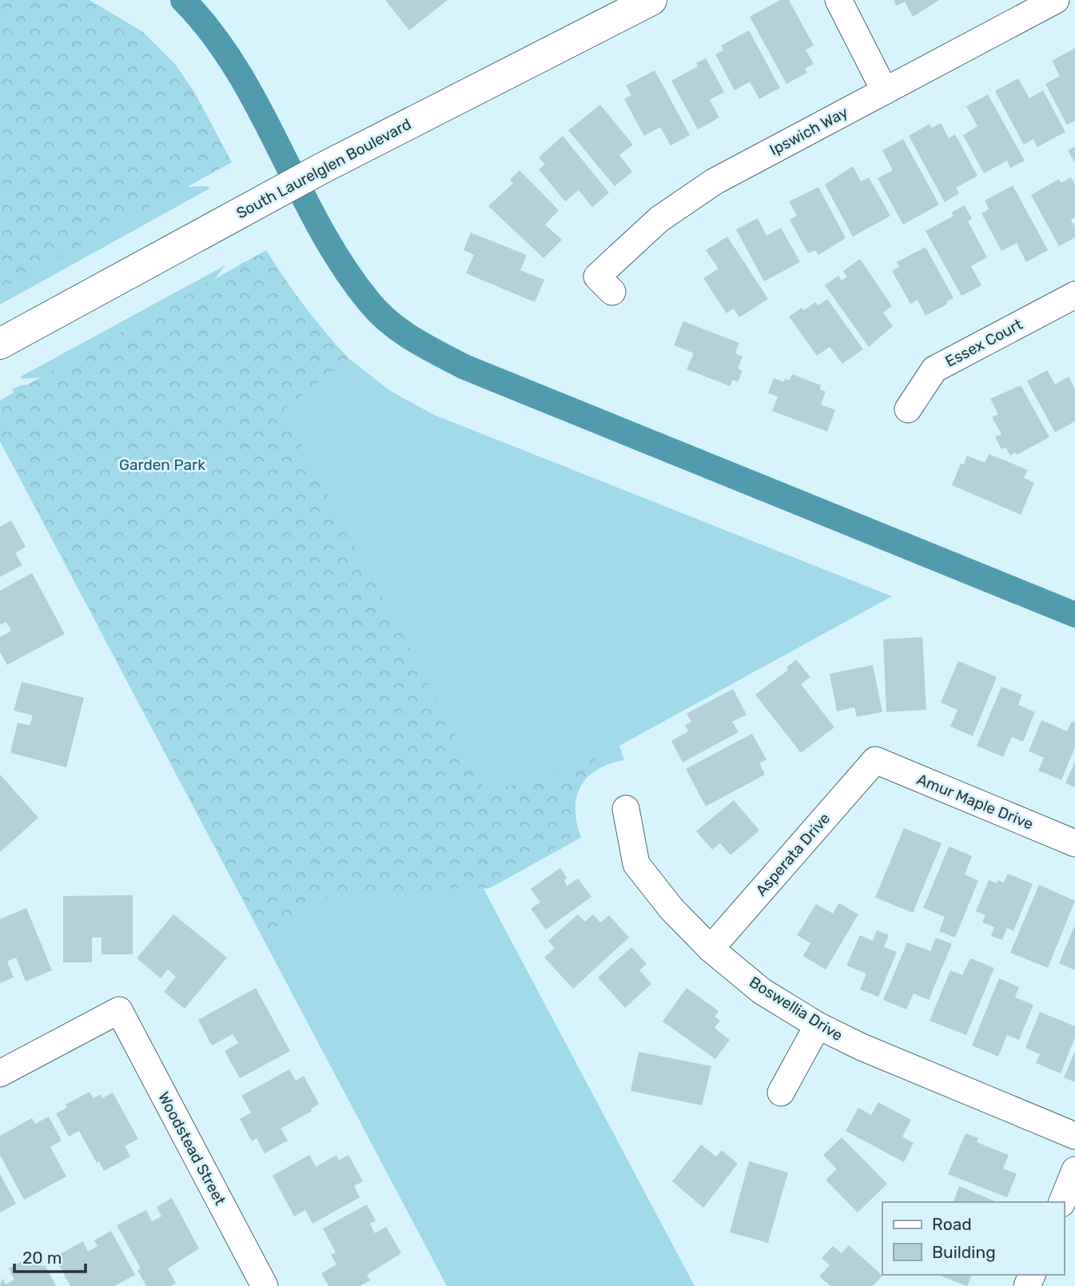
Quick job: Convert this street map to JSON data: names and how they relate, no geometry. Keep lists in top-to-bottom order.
{
  "streets": {
    "street": [
      "Ipswich Way",
      "South Laurelglen Boulevard",
      "Essex Court",
      "Amur Maple Drive",
      "Asperata Drive",
      "Boswellia Drive",
      "Woodstead Street"
    ]
  },
  "crossings": [
    ["Amur Maple Drive", "Asperata Drive"],
    ["Asperata Drive", "Boswellia Drive"]
  ],
  "parks": ["Garden Park"],
  "legend": ["Road", "Building"],
  "scale_bar": "20 m"
}
